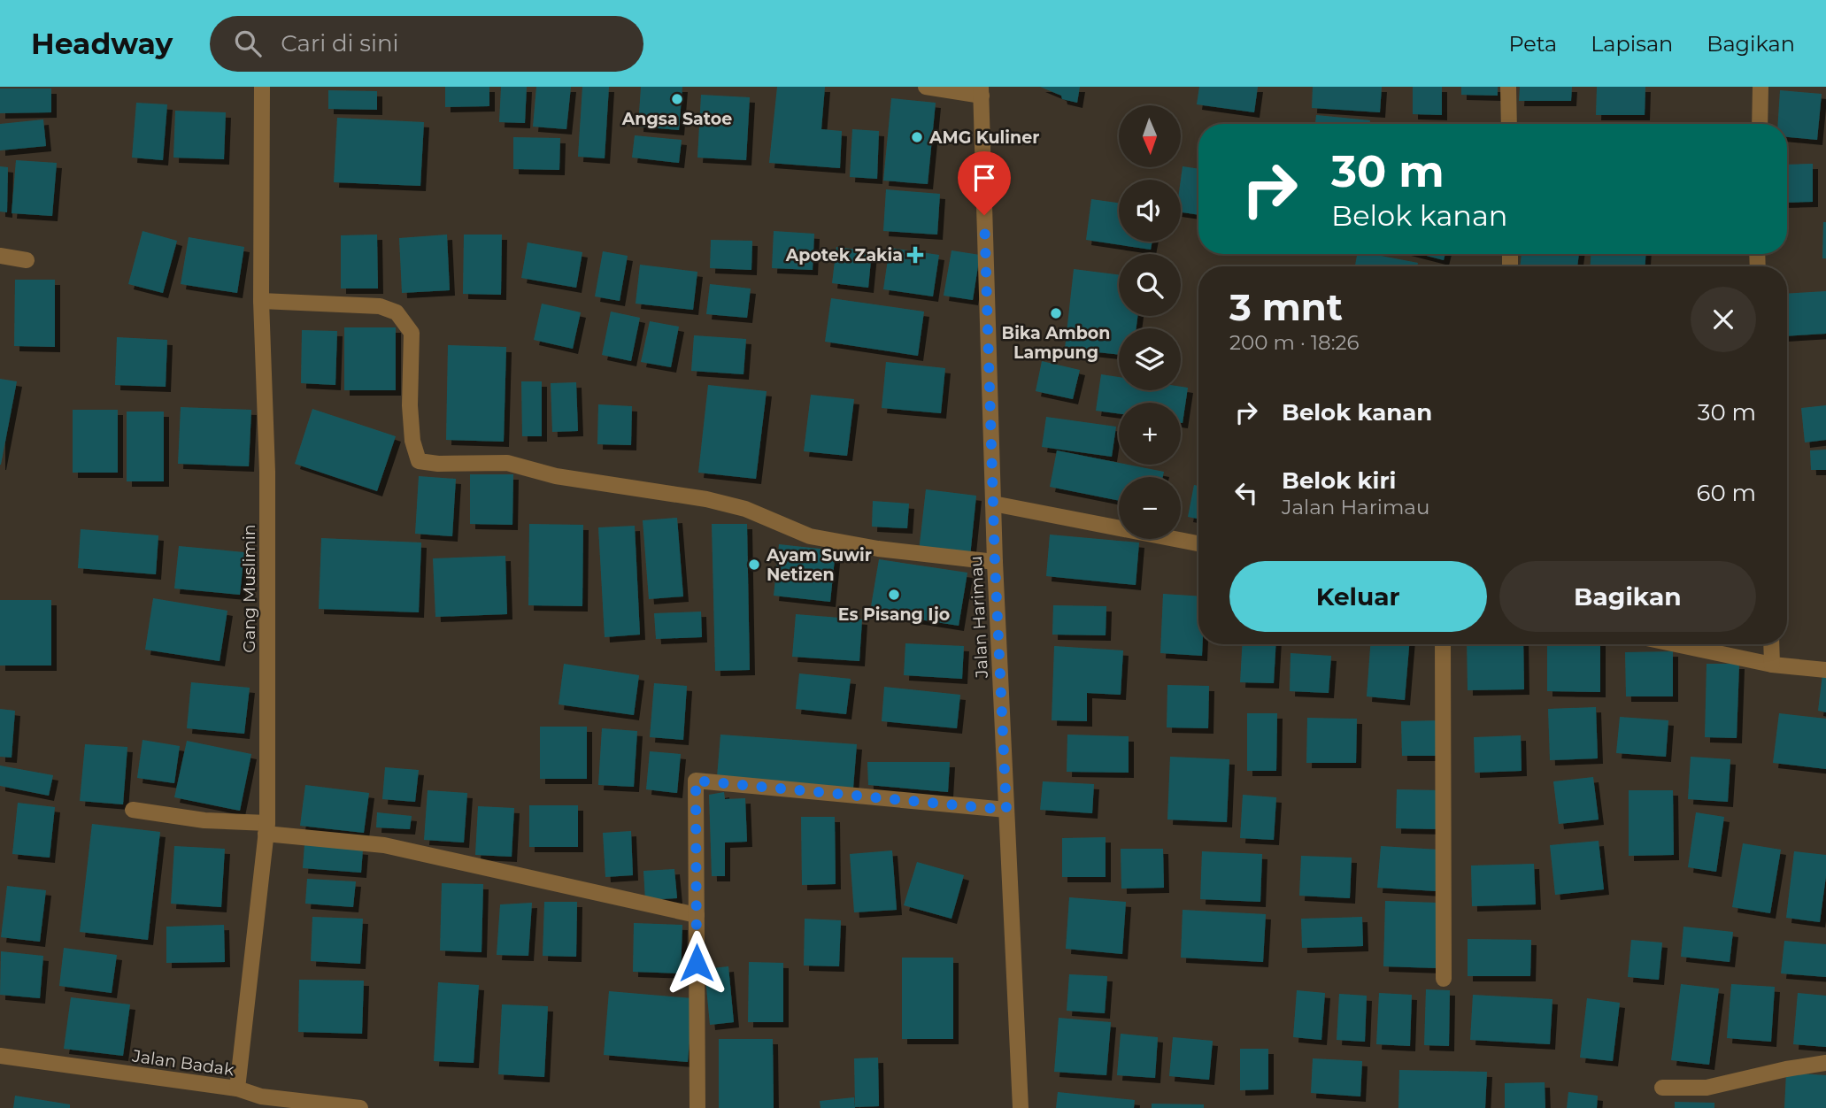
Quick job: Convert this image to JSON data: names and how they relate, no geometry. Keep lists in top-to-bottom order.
{
  "streets": {
    "street": ["Gang Muslimin", "Jalan Harimau", "Jalan Badak"]
  },
  "crossings": [
    ["Gang Muslimin", "Jalan Badak"]
  ],
  "places": {
    "other": [
      "Angsa Satoe",
      "AMG Kuliner",
      "Bika Ambon Lampung",
      "Ayam Suwir Netizen",
      "Es Pisang Ijo"
    ],
    "health": ["Apotek Zakia"]
  },
  "north": "bottom",
  "page": {
    "header": "Headway",
    "search": "Cari di sini",
    "nav": ["Peta", "Lapisan", "Bagikan"],
    "map_buttons": ["+", "−"],
    "turn": ["30 m", "Belok kanan"],
    "heading": ["3 mnt", "200 m · 18:26"],
    "list": [
      {
        "name": "Belok kanan",
        "value": "30 m"
      },
      {
        "name": "Belok kiri",
        "note": "Jalan Harimau",
        "value": "60 m"
      }
    ],
    "buttons": ["Keluar", "Bagikan"]
  }
}
